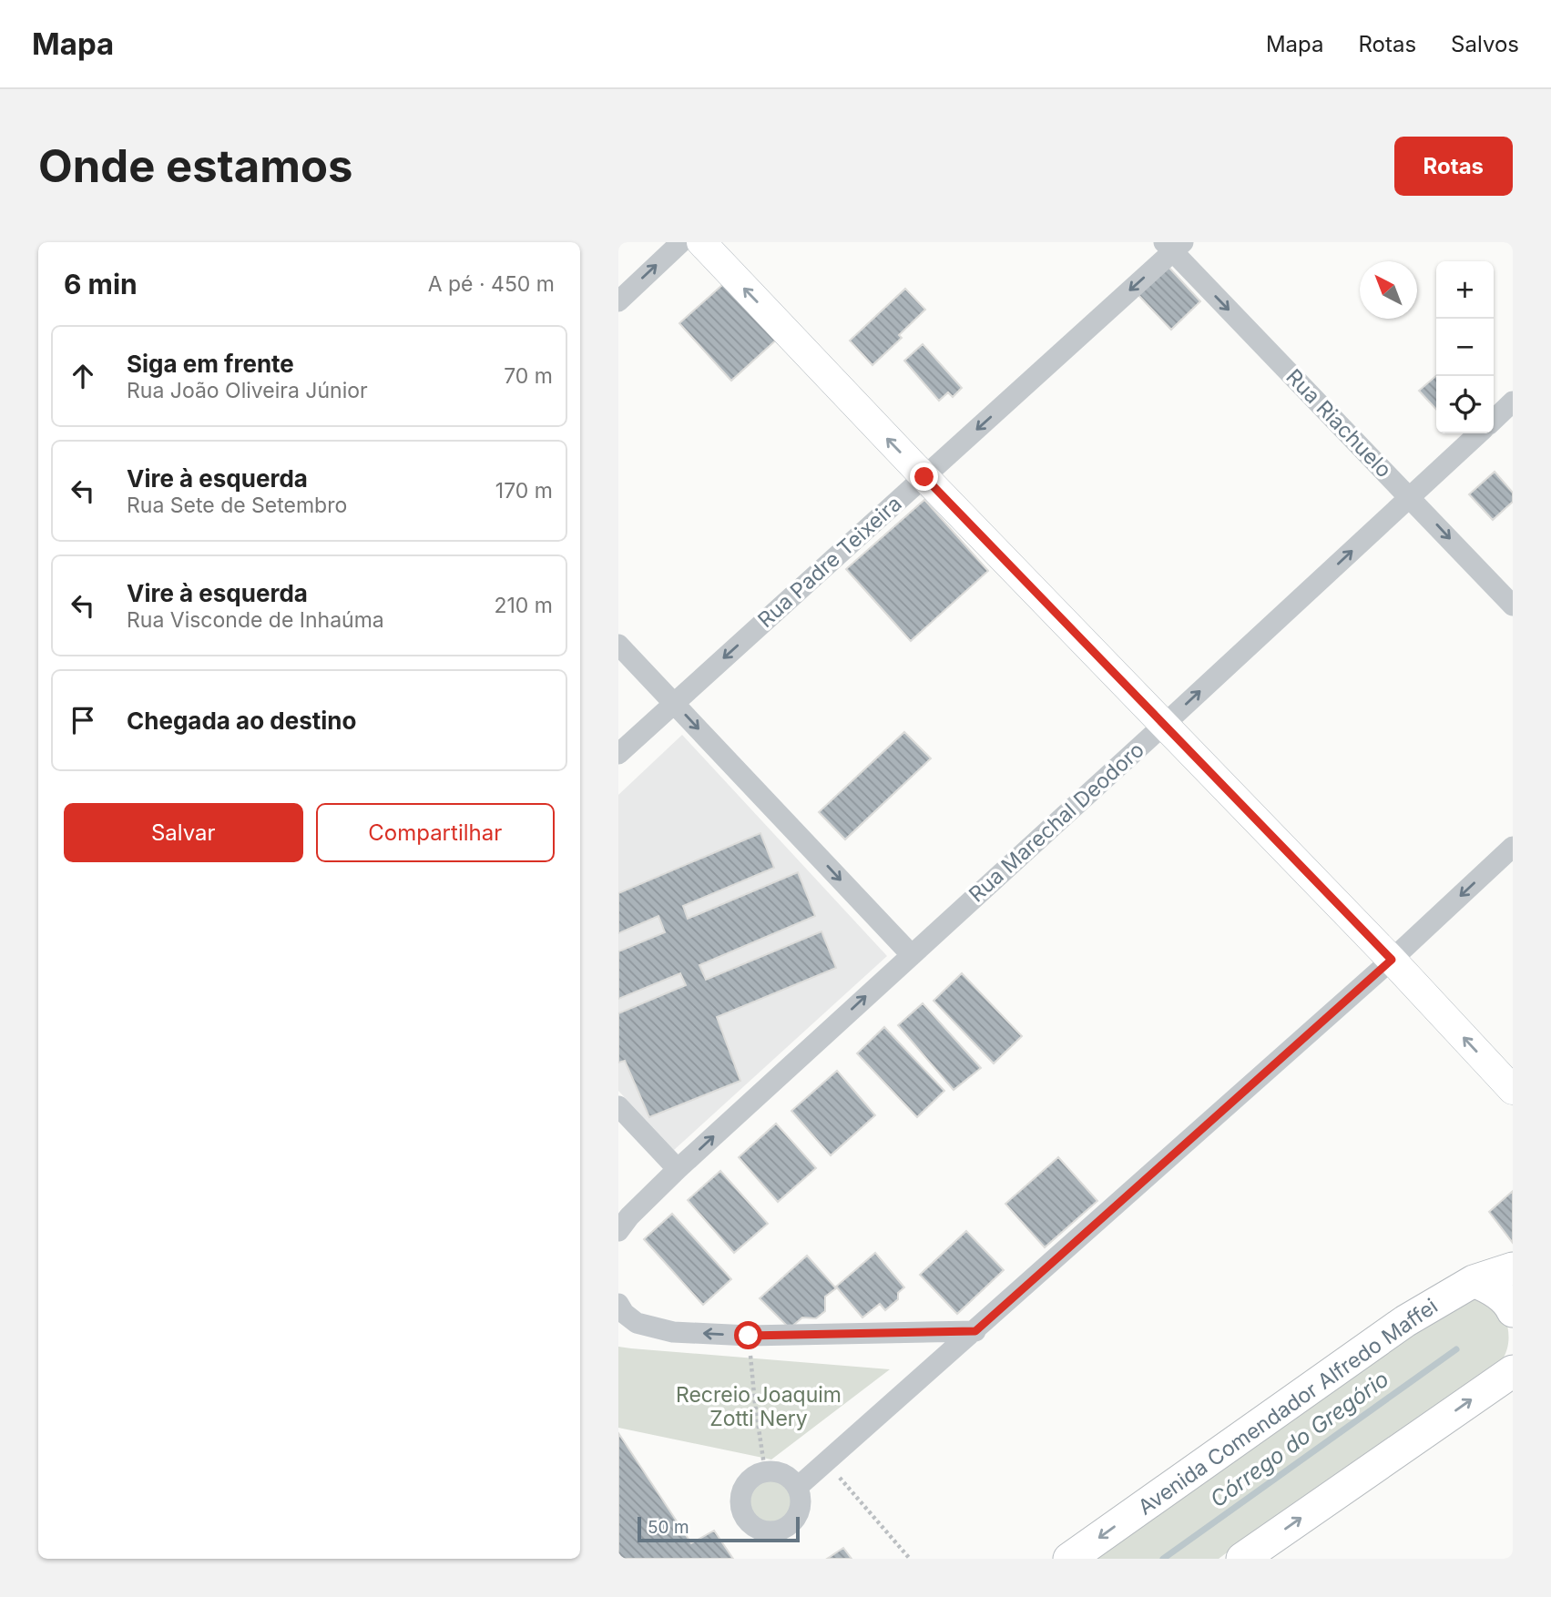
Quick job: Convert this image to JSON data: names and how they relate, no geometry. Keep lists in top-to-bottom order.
{
  "streets": {
    "main road": ["Avenida Comendador Alfredo Maffei"],
    "street": ["Rua Riachuelo", "Rua Padre Teixeira", "Rua Marechal Deodoro"]
  },
  "crossings": [
    ["Rua Riachuelo", "Rua Padre Teixeira"],
    ["Rua Riachuelo", "Rua Marechal Deodoro"]
  ],
  "one_way": ["Rua Riachuelo", "Rua Padre Teixeira", "Rua Marechal Deodoro"],
  "water": ["Córrego do Gregório"],
  "parks": ["Recreio Joaquim Zotti Nery"],
  "scale_bar": "50 m",
  "north": "top left",
  "page": {
    "header": "Mapa",
    "nav": ["Mapa", "Rotas", "Salvos"],
    "buttons": [
      "Rotas",
      ["Salvar", "Compartilhar"]
    ],
    "title": "Onde estamos",
    "heading": ["6 min", "A pé · 450 m"],
    "map_buttons": ["+", "−"],
    "list": [
      ["Siga em frente", "Rua João Oliveira Júnior", "70 m"],
      ["Vire à esquerda", "Rua Sete de Setembro", "170 m"],
      ["Vire à esquerda", "Rua Visconde de Inhaúma", "210 m"],
      "Chegada ao destino"
    ],
    "scale": "50 m"
  }
}
